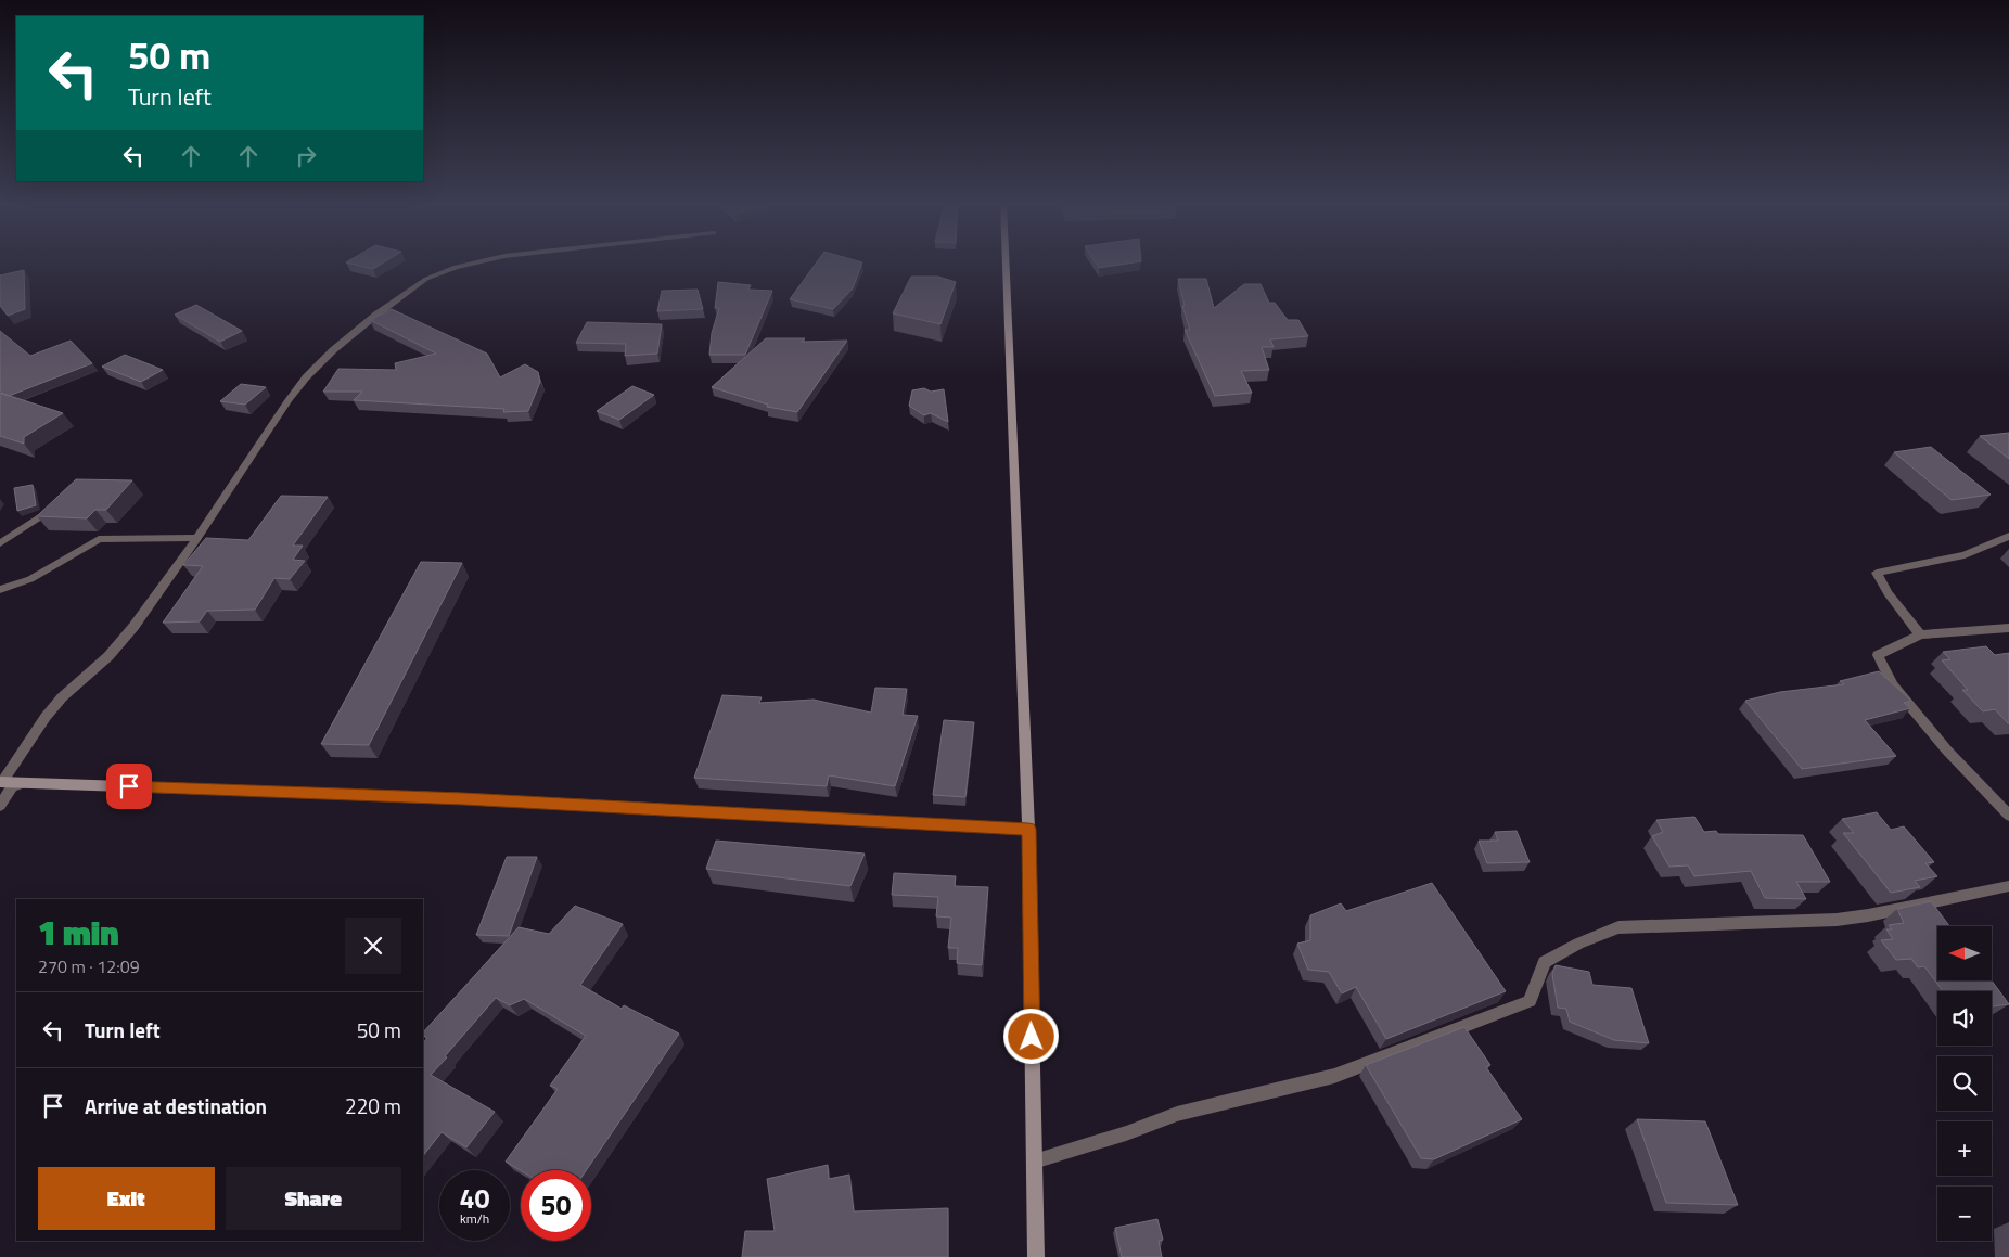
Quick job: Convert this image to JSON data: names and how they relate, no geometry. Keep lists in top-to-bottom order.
{
  "north": "left",
  "page": {
    "turn": ["50 m", "Turn left"],
    "heading": ["1 min", "270 m · 12:09"],
    "map_buttons": ["+", "−"],
    "list": [
      {
        "name": "Turn left",
        "value": "50 m"
      },
      {
        "name": "Arrive at destination",
        "value": "220 m"
      }
    ],
    "buttons": ["Exit", "Share"],
    "speed": "40 km/h",
    "limit": "50"
  }
}
